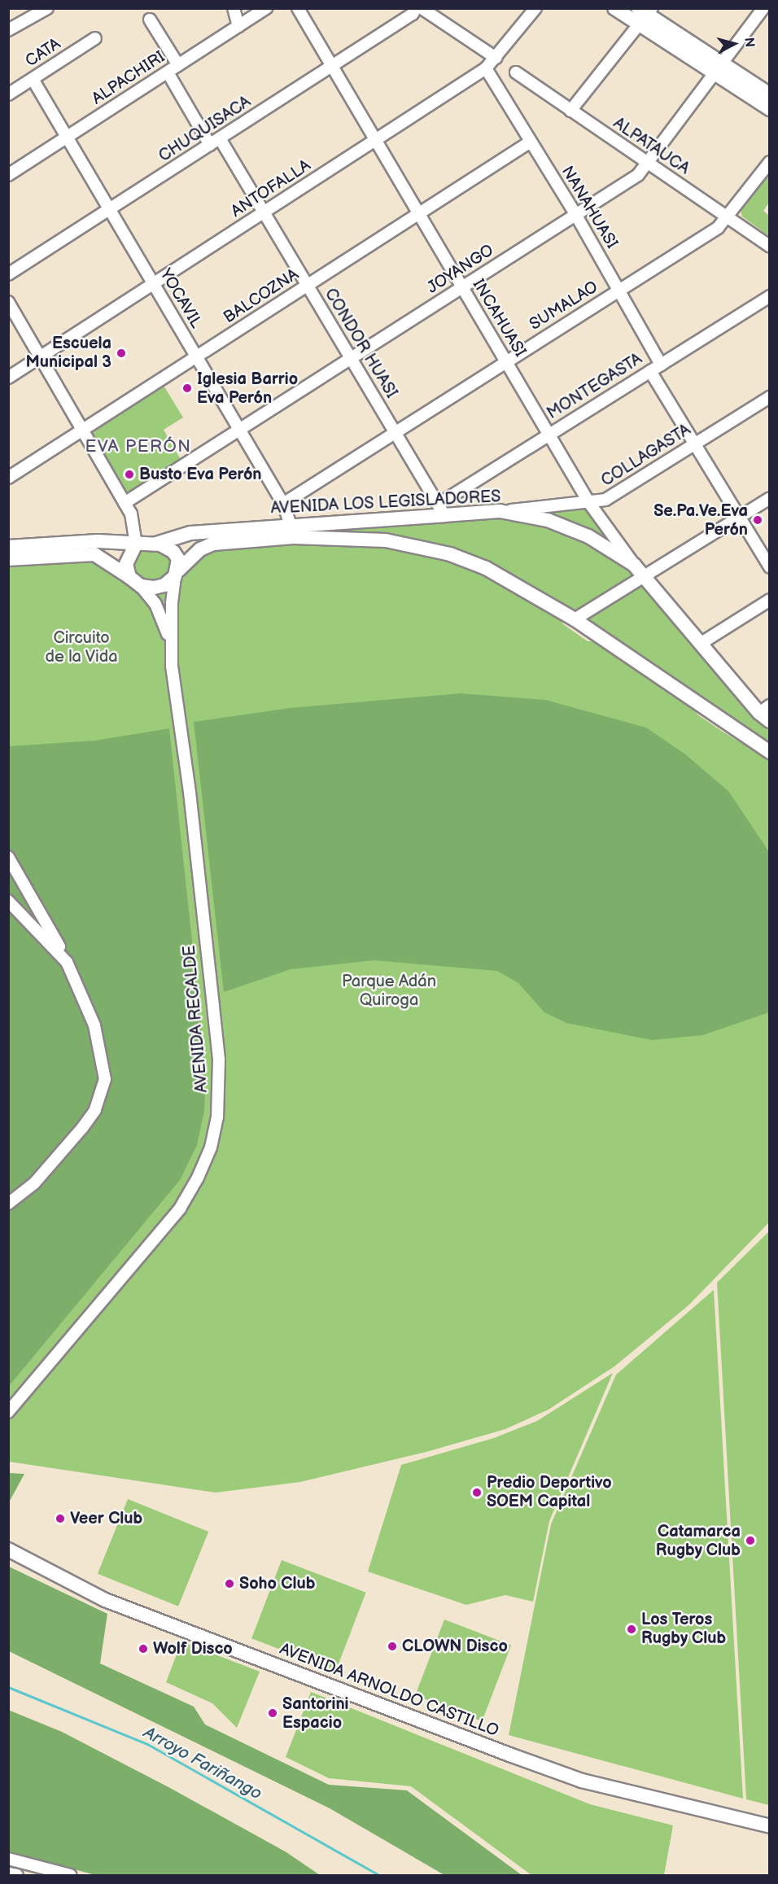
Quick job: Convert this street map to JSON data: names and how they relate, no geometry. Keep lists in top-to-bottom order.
{
  "streets": {
    "main road": ["AVENIDA LOS LEGISLADORES", "AVENIDA ARNOLDO CASTILLO"],
    "street": [
      "CATA",
      "ALPACHIRI",
      "CHUQUISACA",
      "ALPATAUCA",
      "ANTOFALLA",
      "NANAHUASI",
      "JOYANGO",
      "BALCOZNA",
      "YOCAVIL",
      "SUMALAO",
      "INCAHUASI",
      "CONDOR HUASI",
      "MONTEGASTA",
      "COLLAGASTA",
      "AVENIDA RECALDE"
    ]
  },
  "crossings": [
    ["CATA", "YOCAVIL"],
    ["ALPACHIRI", "YOCAVIL"],
    ["CHUQUISACA", "YOCAVIL"],
    ["CHUQUISACA", "INCAHUASI"],
    ["CHUQUISACA", "CONDOR HUASI"],
    ["ALPATAUCA", "JOYANGO"],
    ["ALPATAUCA", "SUMALAO"],
    ["ANTOFALLA", "NANAHUASI"],
    ["ANTOFALLA", "YOCAVIL"],
    ["ANTOFALLA", "INCAHUASI"],
    ["ANTOFALLA", "CONDOR HUASI"],
    ["NANAHUASI", "JOYANGO"],
    ["NANAHUASI", "BALCOZNA"],
    ["NANAHUASI", "SUMALAO"],
    ["NANAHUASI", "MONTEGASTA"],
    ["JOYANGO", "YOCAVIL"],
    ["JOYANGO", "INCAHUASI"],
    ["JOYANGO", "CONDOR HUASI"],
    ["BALCOZNA", "YOCAVIL"],
    ["BALCOZNA", "INCAHUASI"],
    ["BALCOZNA", "CONDOR HUASI"],
    ["YOCAVIL", "SUMALAO"],
    ["YOCAVIL", "AVENIDA LOS LEGISLADORES"],
    ["SUMALAO", "INCAHUASI"],
    ["SUMALAO", "CONDOR HUASI"],
    ["INCAHUASI", "MONTEGASTA"],
    ["INCAHUASI", "COLLAGASTA"],
    ["INCAHUASI", "AVENIDA LOS LEGISLADORES"],
    ["CONDOR HUASI", "MONTEGASTA"],
    ["CONDOR HUASI", "AVENIDA LOS LEGISLADORES"],
    ["MONTEGASTA", "AVENIDA LOS LEGISLADORES"],
    ["COLLAGASTA", "AVENIDA LOS LEGISLADORES"],
    ["AVENIDA LOS LEGISLADORES", "AVENIDA RECALDE"]
  ],
  "districts": ["EVA PERÓN"],
  "water": ["Arroyo Fariñango"],
  "parks": ["Circuito de la Vida", "Parque Adán Quiroga"],
  "places": [
    "Escuela Municipal 3",
    "Iglesia Barrio Eva Perón",
    "Busto Eva Perón",
    "Se.Pa.Ve.Eva Perón",
    "Predio Deportivo SOEM Capital",
    "Veer Club",
    "Catamarca Rugby Club",
    "Soho Club",
    "Los Teros Rugby Club",
    "CLOWN Disco",
    "Wolf Disco",
    "Santorini Espacio"
  ],
  "north": "right"
}
